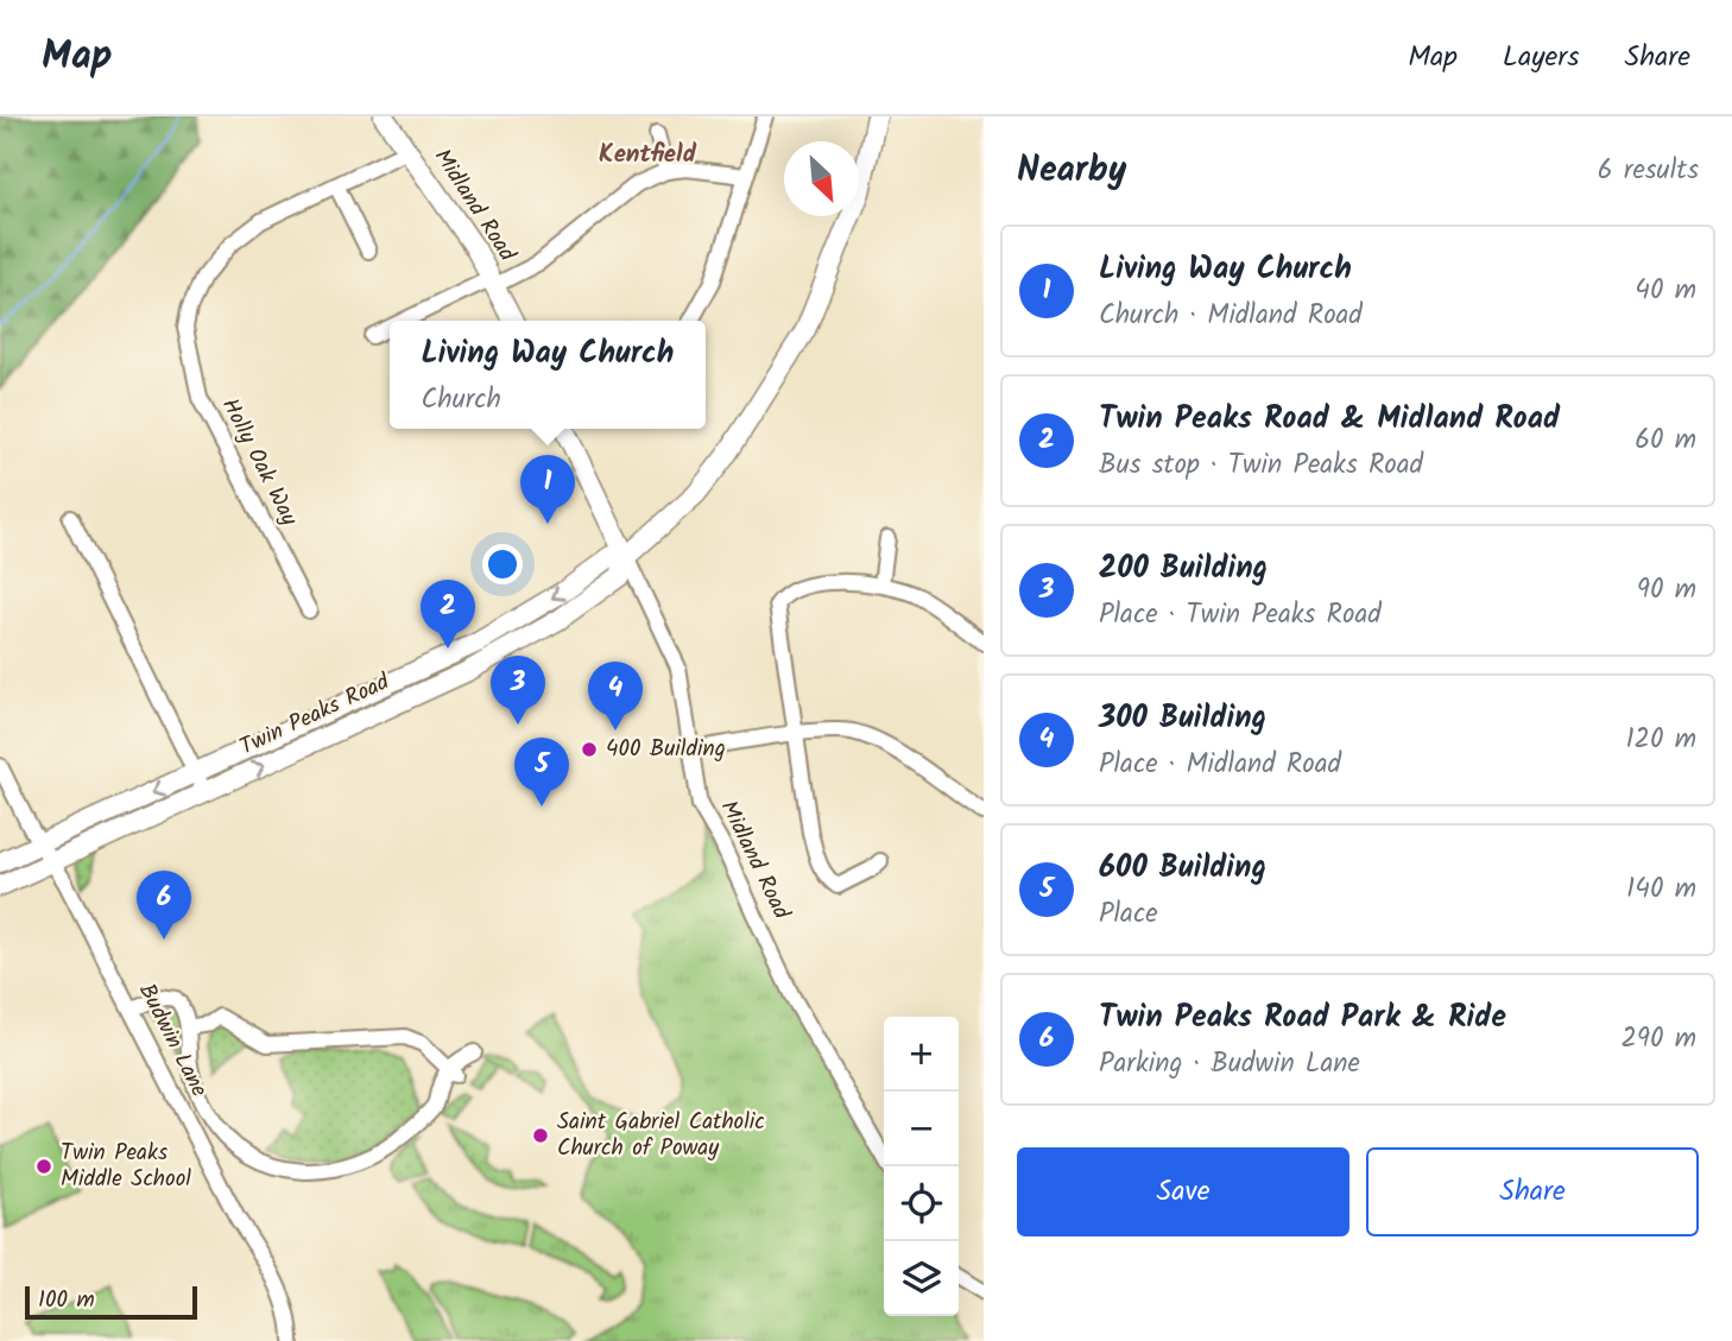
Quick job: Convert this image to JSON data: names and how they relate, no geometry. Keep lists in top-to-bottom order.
{
  "streets": {
    "main road": ["Midland Road", "Twin Peaks Road"],
    "street": ["Holly Oak Way", "Budwin Lane"]
  },
  "crossings": [
    ["Midland Road", "Holly Oak Way"],
    ["Midland Road", "Twin Peaks Road"],
    ["Twin Peaks Road", "Budwin Lane"]
  ],
  "districts": ["Kentfield"],
  "places": ["400 Building", "Saint Gabriel Catholic Church of Poway", "Twin Peaks Middle School"],
  "scale_bar": "100 m",
  "north": "bottom right",
  "page": {
    "header": "Map",
    "nav": ["Map", "Layers", "Share"],
    "heading": ["Nearby", "6 results"],
    "list": [
      {
        "mark": "1",
        "name": "Living Way Church",
        "note": "Church · Midland Road",
        "value": "40 m"
      },
      {
        "mark": "2",
        "name": "Twin Peaks Road & Midland Road",
        "note": "Bus stop · Twin Peaks Road",
        "value": "60 m"
      },
      {
        "mark": "3",
        "name": "200 Building",
        "note": "Place · Twin Peaks Road",
        "value": "90 m"
      },
      {
        "mark": "4",
        "name": "300 Building",
        "note": "Place · Midland Road",
        "value": "120 m"
      },
      {
        "mark": "5",
        "name": "600 Building",
        "note": "Place",
        "value": "140 m"
      },
      {
        "mark": "6",
        "name": "Twin Peaks Road Park & Ride",
        "note": "Parking · Budwin Lane",
        "value": "290 m"
      }
    ],
    "popup": ["Living Way Church", "Church"],
    "pins": [
      "1",
      "2",
      "3",
      "4",
      "5",
      "6"
    ],
    "map_buttons": ["+", "−"],
    "buttons": ["Save", "Share"],
    "scale": "100 m"
  }
}
